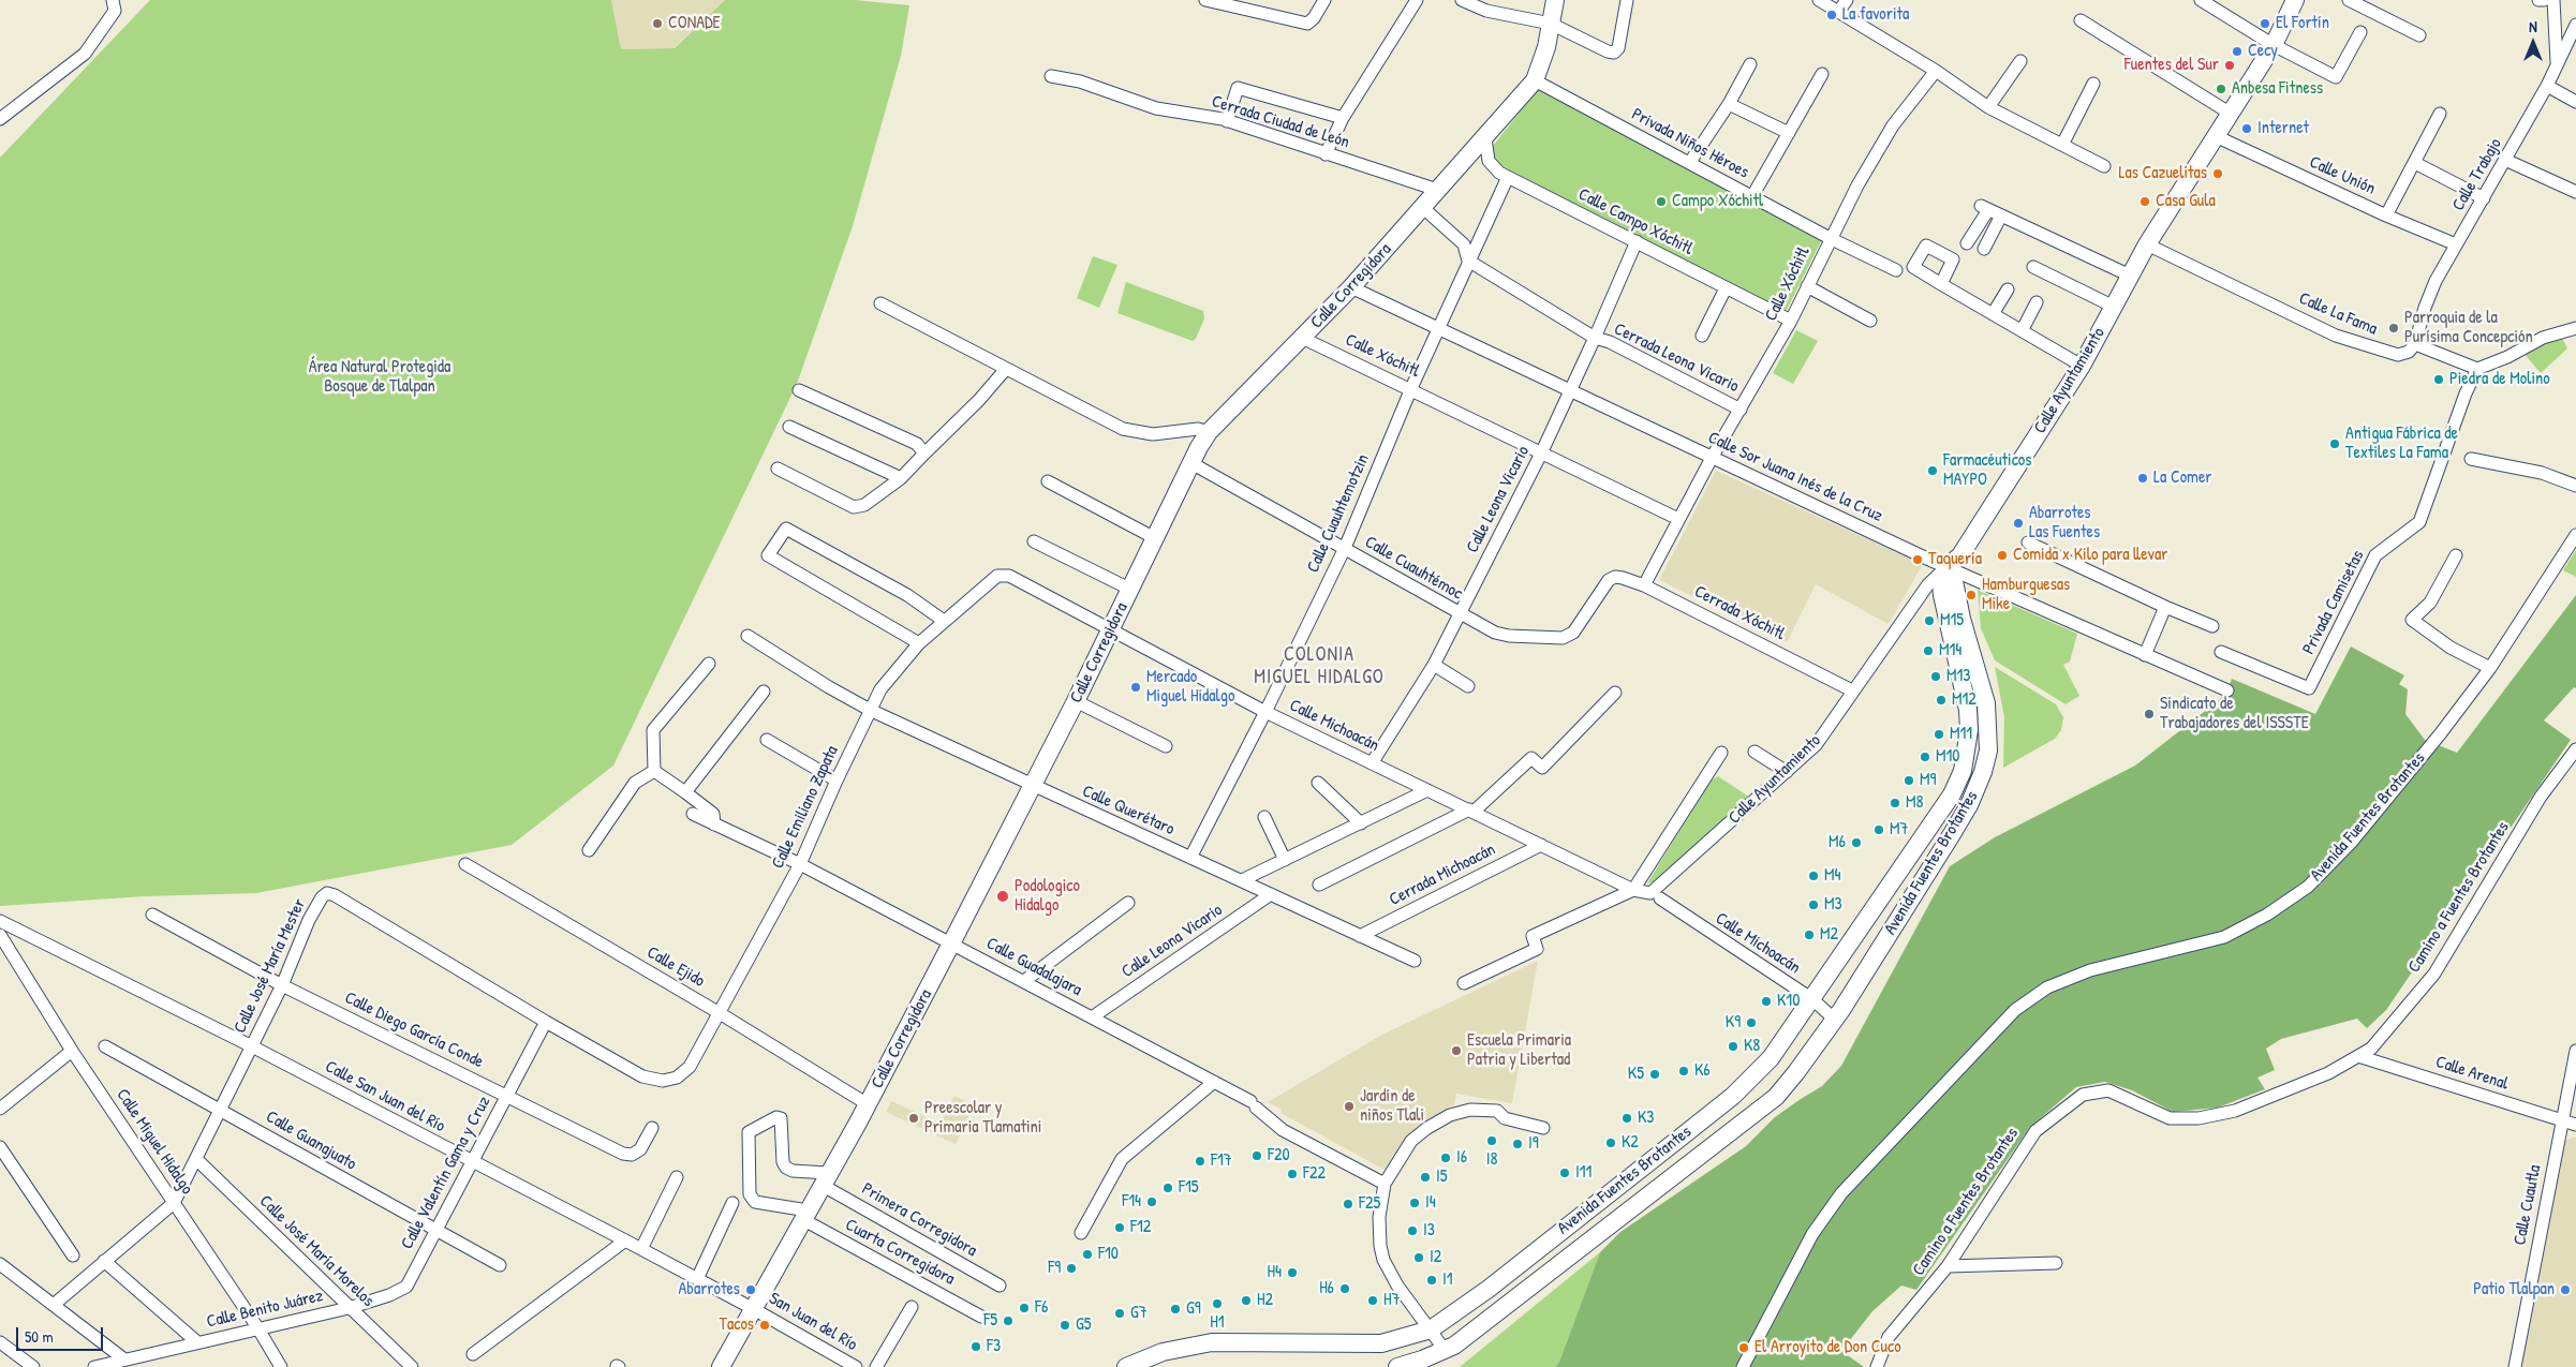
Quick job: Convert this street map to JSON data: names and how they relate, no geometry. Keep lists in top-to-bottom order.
{
  "streets": {
    "street": [
      "Cerrada Ciudad de León",
      "Privada Niños Héroes",
      "Calle Trabajo",
      "Calle Unión",
      "Calle Campo Xóchitl",
      "Calle Xóchitl",
      "Calle Corregidora",
      "Calle La Fama",
      "Cerrada Leona Vicario",
      "Calle Ayuntamiento",
      "Calle Sor Juana Inés de la Cruz",
      "Calle Leona Vicario",
      "Calle Cuauhtemotzin",
      "Calle Cuauhtémoc",
      "Privada Camisetas",
      "Cerrada Xóchitl",
      "Calle Michoacán",
      "Calle Emiliano Zapata",
      "Calle Querétaro",
      "Avenida Fuentes Brotantes",
      "Cerrada Michoacán",
      "Camino a Fuentes Brotantes",
      "Calle José María Mester",
      "Calle Ejido",
      "Calle Guadalajara",
      "Calle Diego García Conde",
      "Calle Arenal",
      "Calle San Juan del Río",
      "Calle Guanajuato",
      "Calle Miguel Hidalgo",
      "Calle Valentín Gama y Cruz",
      "Calle Cuautla",
      "Primera Corregidora",
      "Calle José María Morelos",
      "Cuarta Corregidora",
      "Calle Benito Juárez",
      "San Juan del Río"
    ]
  },
  "crossings": [
    ["Cerrada Ciudad de León", "Calle Corregidora"],
    ["Privada Niños Héroes", "Calle Xóchitl"],
    ["Privada Niños Héroes", "Calle Corregidora"],
    ["Calle Trabajo", "Calle Unión"],
    ["Calle Trabajo", "Calle La Fama"],
    ["Calle Unión", "Calle Ayuntamiento"],
    ["Calle Campo Xóchitl", "Calle Xóchitl"],
    ["Calle Campo Xóchitl", "Calle Corregidora"],
    ["Calle Campo Xóchitl", "Calle Leona Vicario"],
    ["Calle Campo Xóchitl", "Calle Cuauhtemotzin"],
    ["Calle Xóchitl", "Calle Corregidora"],
    ["Calle Xóchitl", "Cerrada Leona Vicario"],
    ["Calle Xóchitl", "Calle Sor Juana Inés de la Cruz"],
    ["Calle Xóchitl", "Calle Leona Vicario"],
    ["Calle Xóchitl", "Calle Cuauhtemotzin"],
    ["Calle Xóchitl", "Cerrada Xóchitl"],
    ["Calle Corregidora", "Calle Sor Juana Inés de la Cruz"],
    ["Calle Corregidora", "Calle Cuauhtémoc"],
    ["Calle Corregidora", "Calle Michoacán"],
    ["Calle Corregidora", "Calle Querétaro"],
    ["Calle Corregidora", "Calle Ejido"],
    ["Calle Corregidora", "Calle Guadalajara"],
    ["Calle Corregidora", "Calle San Juan del Río"],
    ["Calle Corregidora", "Primera Corregidora"],
    ["Calle Corregidora", "Cuarta Corregidora"],
    ["Calle Corregidora", "San Juan del Río"],
    ["Calle La Fama", "Calle Ayuntamiento"],
    ["Cerrada Leona Vicario", "Calle Leona Vicario"],
    ["Cerrada Leona Vicario", "Calle Cuauhtemotzin"],
    ["Calle Ayuntamiento", "Calle Sor Juana Inés de la Cruz"],
    ["Calle Ayuntamiento", "Cerrada Xóchitl"],
    ["Calle Ayuntamiento", "Calle Michoacán"],
    ["Calle Ayuntamiento", "Avenida Fuentes Brotantes"],
    ["Calle Sor Juana Inés de la Cruz", "Calle Leona Vicario"],
    ["Calle Sor Juana Inés de la Cruz", "Calle Cuauhtemotzin"],
    ["Calle Sor Juana Inés de la Cruz", "Avenida Fuentes Brotantes"],
    ["Calle Leona Vicario", "Calle Cuauhtémoc"],
    ["Calle Leona Vicario", "Calle Michoacán"],
    ["Calle Leona Vicario", "Calle Querétaro"],
    ["Calle Leona Vicario", "Calle Guadalajara"],
    ["Calle Cuauhtemotzin", "Calle Cuauhtémoc"],
    ["Calle Cuauhtemotzin", "Calle Michoacán"],
    ["Calle Cuauhtemotzin", "Calle Querétaro"],
    ["Calle Cuauhtémoc", "Cerrada Xóchitl"],
    ["Calle Michoacán", "Calle Emiliano Zapata"],
    ["Calle Michoacán", "Avenida Fuentes Brotantes"],
    ["Calle Michoacán", "Cerrada Michoacán"],
    ["Calle Emiliano Zapata", "Calle Querétaro"],
    ["Calle Emiliano Zapata", "Calle José María Mester"],
    ["Calle Emiliano Zapata", "Calle Ejido"],
    ["Calle Emiliano Zapata", "Calle Guadalajara"],
    ["Calle Querétaro", "Cerrada Michoacán"],
    ["Camino a Fuentes Brotantes", "Calle Arenal"],
    ["Calle José María Mester", "Calle Diego García Conde"],
    ["Calle José María Mester", "Calle San Juan del Río"],
    ["Calle José María Mester", "Calle Guanajuato"],
    ["Calle José María Mester", "Calle Miguel Hidalgo"],
    ["Calle José María Mester", "Calle Valentín Gama y Cruz"],
    ["Calle José María Mester", "Calle José María Morelos"],
    ["Calle Diego García Conde", "Calle Valentín Gama y Cruz"],
    ["Calle Arenal", "Calle Cuautla"],
    ["Calle San Juan del Río", "Calle Valentín Gama y Cruz"],
    ["Calle San Juan del Río", "San Juan del Río"],
    ["Calle Guanajuato", "Calle Valentín Gama y Cruz"],
    ["Calle Miguel Hidalgo", "Calle Benito Juárez"],
    ["Calle Valentín Gama y Cruz", "Calle José María Morelos"],
    ["Calle Valentín Gama y Cruz", "Calle Benito Juárez"],
    ["Primera Corregidora", "Cuarta Corregidora"],
    ["Calle José María Morelos", "Calle Benito Juárez"]
  ],
  "districts": ["COLONIA MIGUEL HIDALGO"],
  "parks": ["Área Natural Protegida Bosque de Tlalpan"],
  "places": [
    "La favorita",
    "CONADE",
    "El Fortín",
    "Cecy",
    "Fuentes del Sur",
    "Anbesa Fitness",
    "Internet",
    "Las Cazuelitas",
    "Campo Xóchitl",
    "Casa Gula",
    "Parroquia de la Purísima Concepción",
    "Piedra de Molino",
    "Antigua Fábrica de Textiles La Fama",
    "Farmacéuticos MAYPO",
    "La Comer",
    "Abarrotes Las Fuentes",
    "Comida x Kilo para llevar",
    "Taquería",
    "Hamburguesas Mike",
    "M15",
    "M14",
    "M13",
    "Mercado Miguel Hidalgo",
    "M12",
    "Sindicato de Trabajadores del ISSSTE",
    "M11",
    "M10",
    "M9",
    "M8",
    "M7",
    "M6",
    "M4",
    "Podologico Hidalgo",
    "M3",
    "M2",
    "K10",
    "K9",
    "K8",
    "Escuela Primaria Patria y Libertad",
    "K6",
    "K5",
    "Jardín de niños Tlali",
    "Preescolar y Primaria Tlamatini",
    "K3",
    "I8",
    "K2",
    "I9",
    "F20",
    "I6",
    "F17",
    "I11",
    "F22",
    "I5",
    "F15",
    "F14",
    "I4",
    "F25",
    "F12",
    "I3",
    "F10",
    "I2",
    "F9",
    "H4",
    "I1",
    "H6",
    "Abarrotes",
    "Patio Tlalpan",
    "H2",
    "H7",
    "H1",
    "F6",
    "G9",
    "G7",
    "F5",
    "Tacos",
    "G5",
    "F3",
    "El Arroyito de Don Cuco"
  ],
  "scale_bar": "50 m",
  "north": "top"
}
